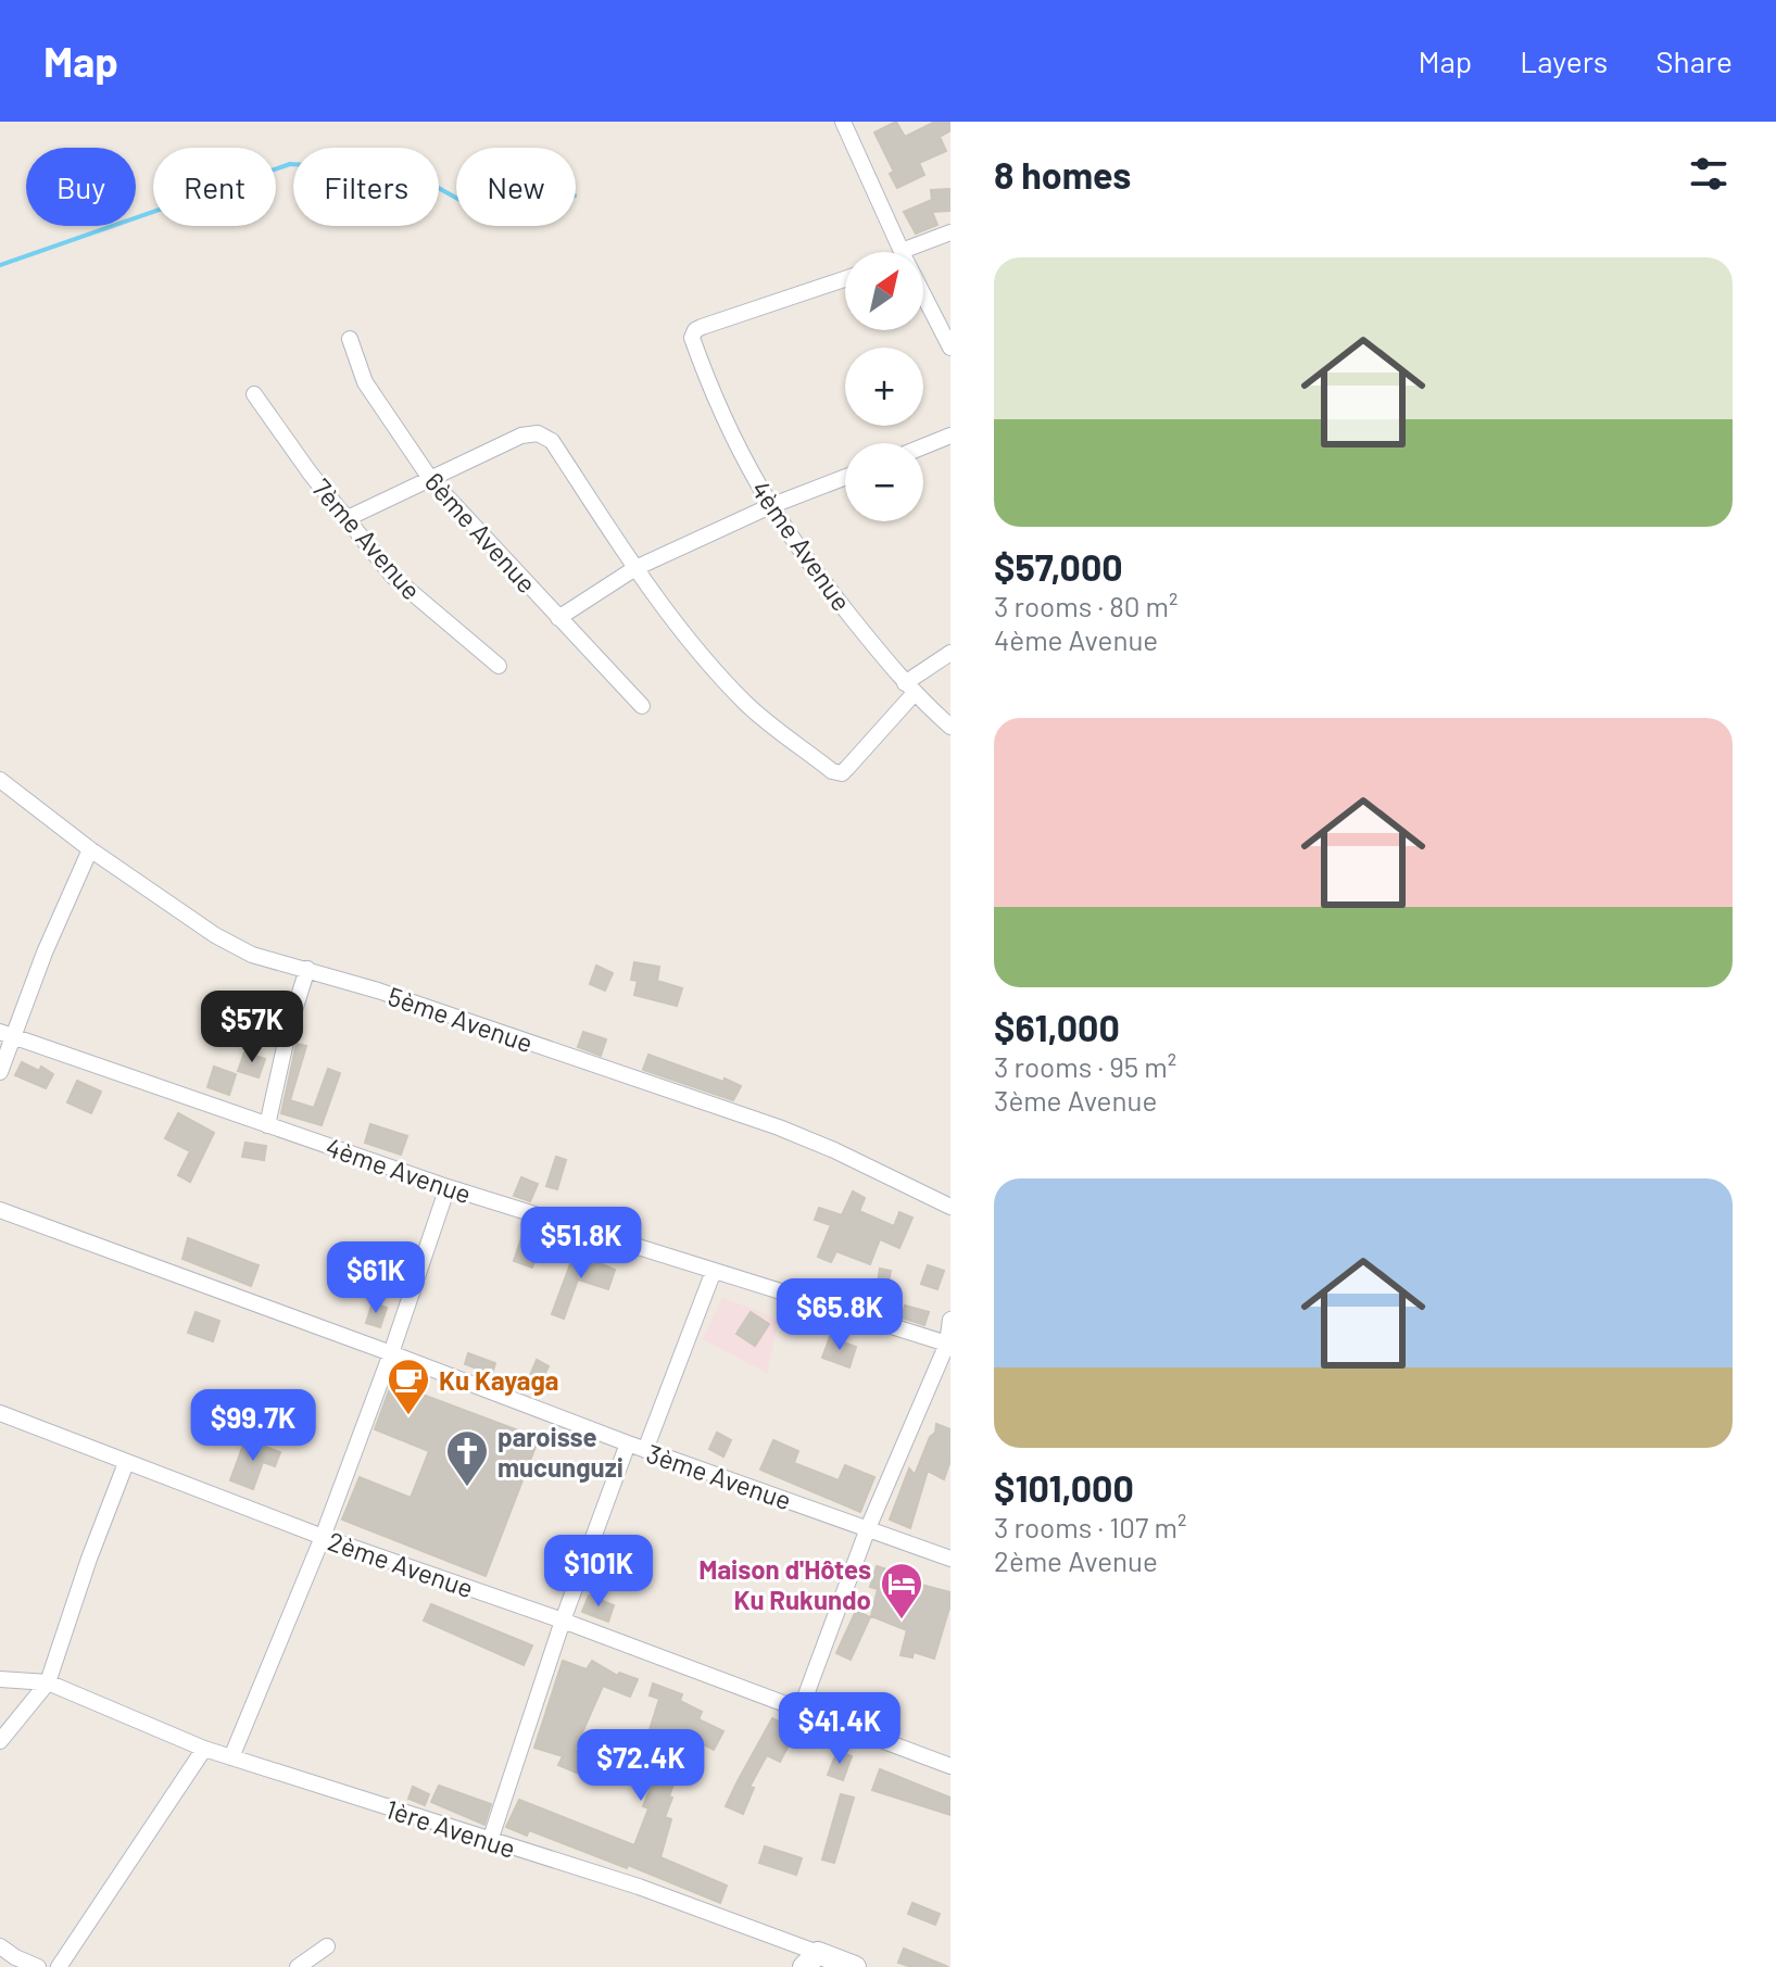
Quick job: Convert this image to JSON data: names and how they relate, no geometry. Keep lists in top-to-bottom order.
{
  "streets": {
    "main road": ["1ère Avenue"],
    "street": [
      "6ème Avenue",
      "7ème Avenue",
      "4ème Avenue",
      "5ème Avenue",
      "3ème Avenue",
      "2ème Avenue"
    ]
  },
  "places": {
    "cafe": ["Ku Kayaga"],
    "church": ["paroisse mucunguzi"],
    "hotel": ["Maison d'Hôtes Ku Rukundo"]
  },
  "north": "top right",
  "page": {
    "header": "Map",
    "nav": ["Map", "Layers", "Share"],
    "heading": "8 homes",
    "chip": [
      "Buy",
      "Rent",
      "Filters",
      "New"
    ],
    "list": [
      {
        "name": "$57,000",
        "note": "3 rooms · 80 m² · 4ème Avenue"
      },
      {
        "name": "$61,000",
        "note": "3 rooms · 95 m² · 3ème Avenue"
      },
      {
        "name": "$101,000",
        "note": "3 rooms · 107 m² · 2ème Avenue"
      }
    ],
    "map_buttons": ["+", "−"],
    "price": [
      "$57K",
      "$51.8K",
      "$61K",
      "$65.8K",
      "$99.7K",
      "$101K",
      "$41.4K",
      "$72.4K"
    ]
  }
}
